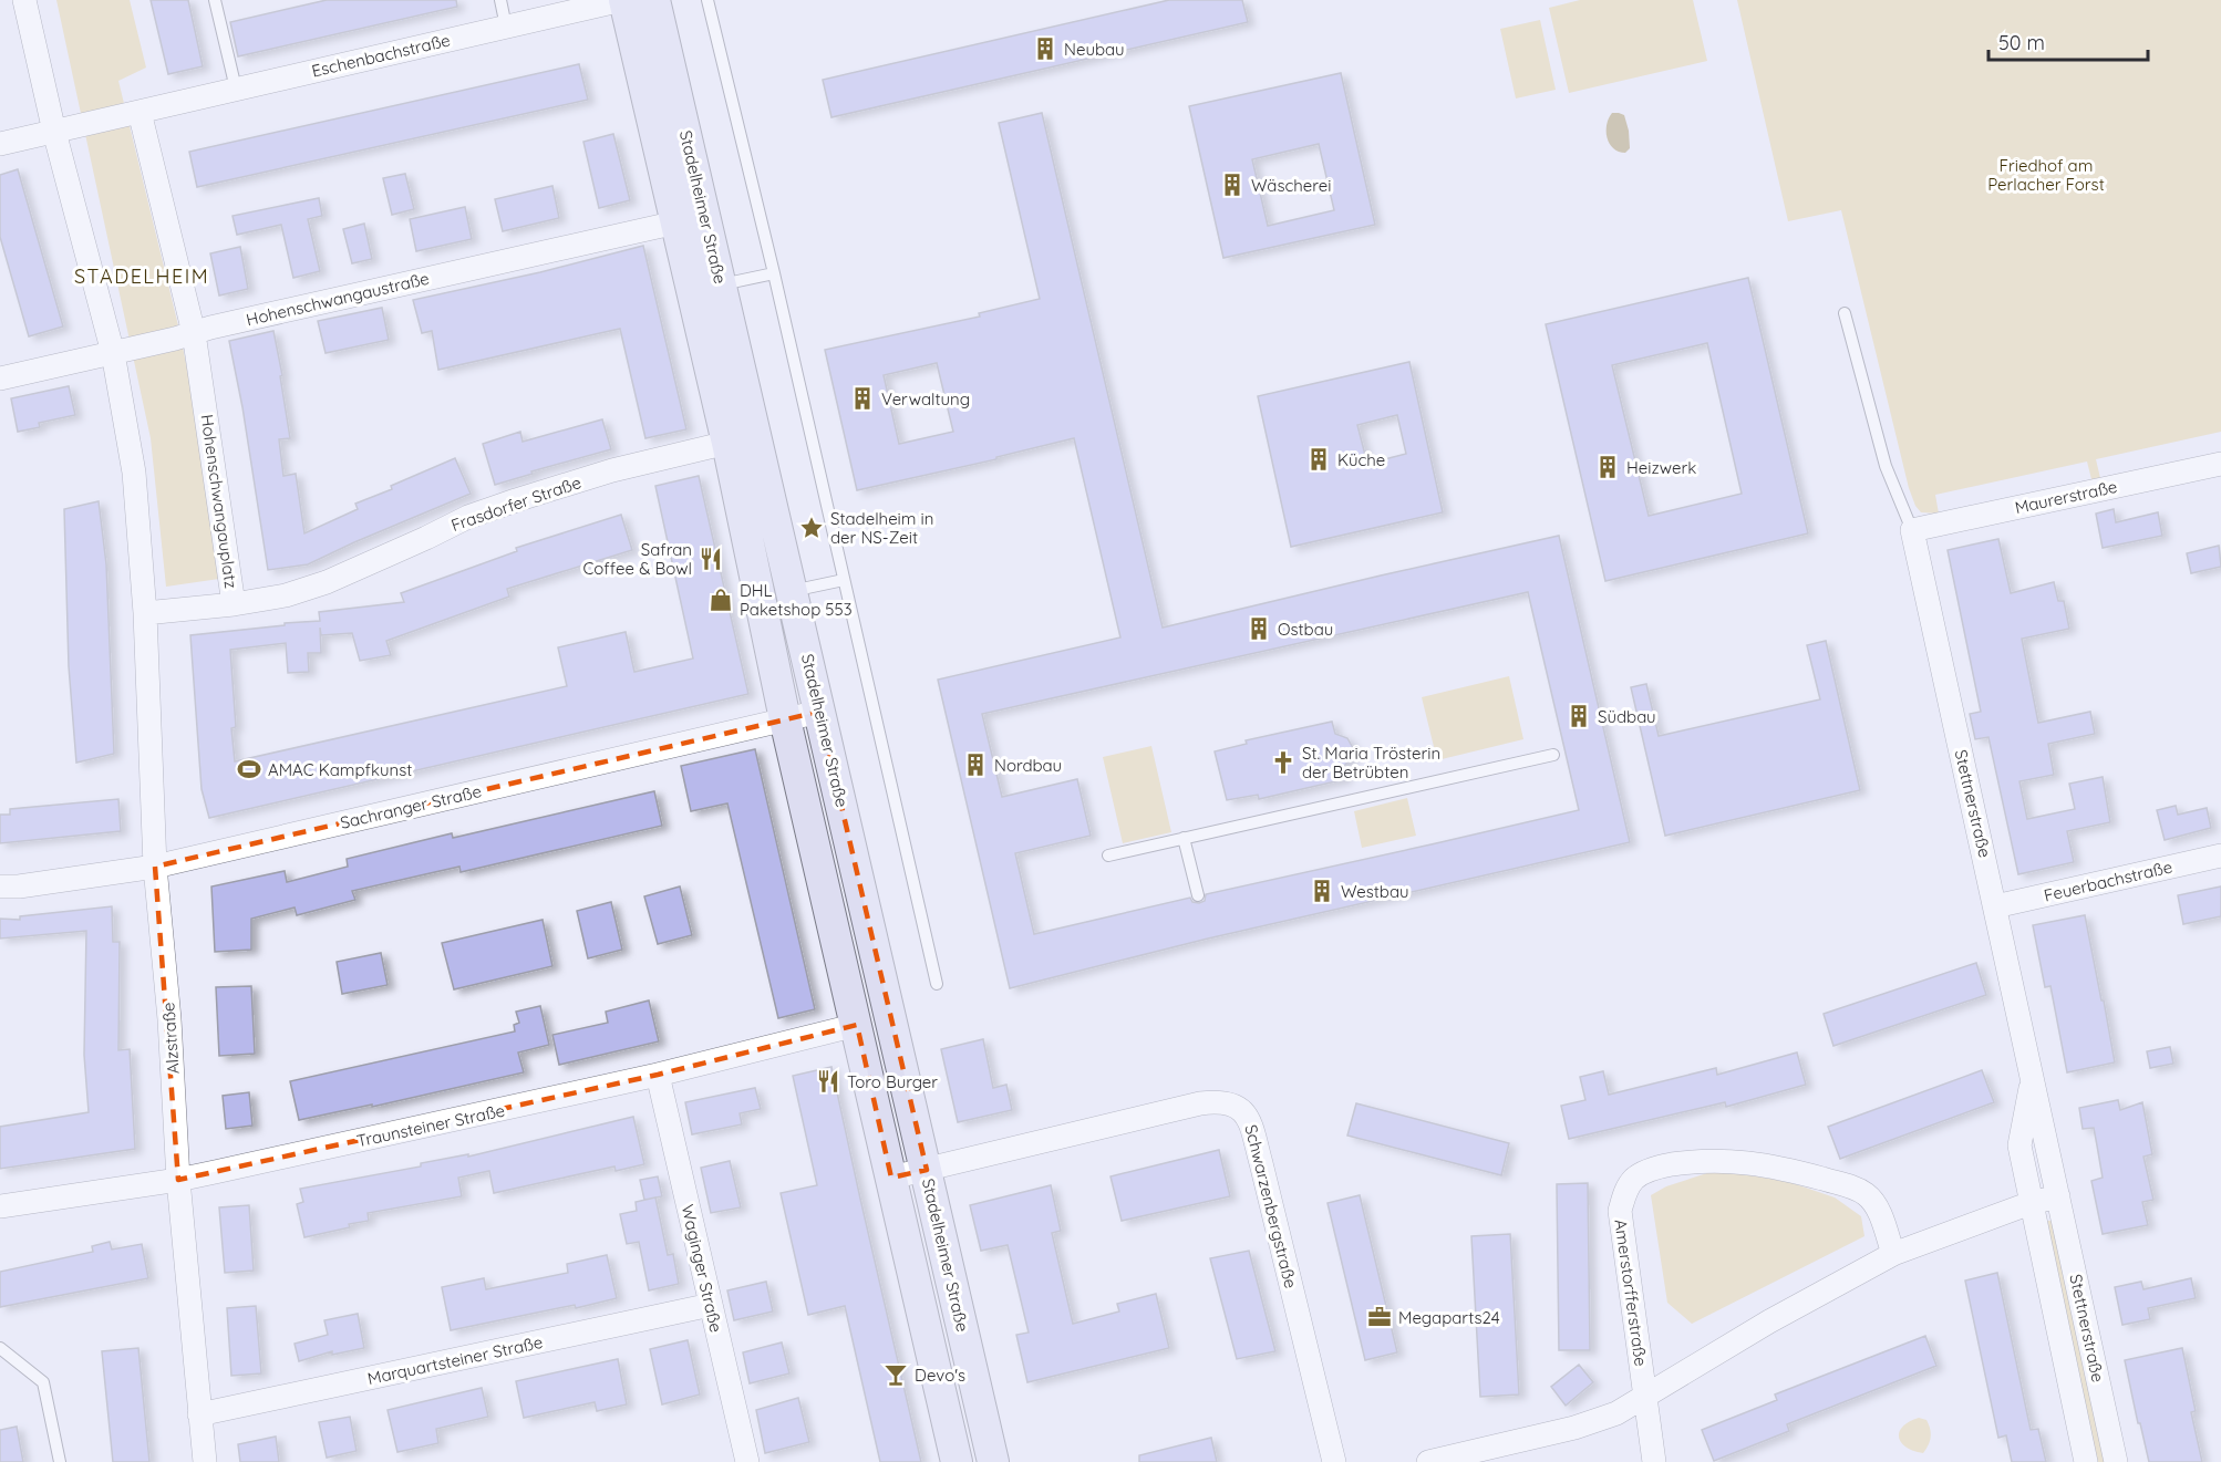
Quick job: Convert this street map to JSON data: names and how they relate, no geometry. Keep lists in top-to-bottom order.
{
  "streets": {
    "main road": ["Stadelheimer Straße"],
    "street": [
      "Eschenbachstraße",
      "Hohenschwangaustraße",
      "Maurerstraße",
      "Hohenschwangauplatz",
      "Frasdorfer Straße",
      "Stettnerstraße",
      "Sachranger Straße",
      "Feuerbachstraße",
      "Alzstraße",
      "Traunsteiner Straße",
      "Schwarzenbergstraße",
      "Waginger Straße",
      "Amerstorfferstraße",
      "Marquartsteiner Straße"
    ]
  },
  "crossings": [
    ["Eschenbachstraße", "Stadelheimer Straße"],
    ["Eschenbachstraße", "Hohenschwangauplatz"],
    ["Stadelheimer Straße", "Hohenschwangaustraße"],
    ["Stadelheimer Straße", "Frasdorfer Straße"],
    ["Stadelheimer Straße", "Sachranger Straße"],
    ["Stadelheimer Straße", "Traunsteiner Straße"],
    ["Stadelheimer Straße", "Schwarzenbergstraße"],
    ["Hohenschwangaustraße", "Hohenschwangauplatz"],
    ["Maurerstraße", "Stettnerstraße"],
    ["Hohenschwangauplatz", "Frasdorfer Straße"],
    ["Hohenschwangauplatz", "Alzstraße"],
    ["Stettnerstraße", "Feuerbachstraße"],
    ["Sachranger Straße", "Alzstraße"],
    ["Alzstraße", "Traunsteiner Straße"],
    ["Alzstraße", "Marquartsteiner Straße"],
    ["Traunsteiner Straße", "Waginger Straße"],
    ["Waginger Straße", "Marquartsteiner Straße"]
  ],
  "districts": ["STADELHEIM"],
  "parks": ["Friedhof am Perlacher Forst"],
  "places": {
    "building": [
      "Neubau",
      "Wäscherei",
      "Verwaltung",
      "Küche",
      "Heizwerk",
      "Ostbau",
      "Südbau",
      "Nordbau",
      "Westbau"
    ],
    "place": ["Stadelheim in der NS-Zeit"],
    "restaurant": ["Safran Coffee & Bowl", "Toro Burger"],
    "shop": ["DHL Paketshop 553"],
    "church": ["St. Maria Trösterin der Betrübten"],
    "sports": ["AMAC Kampfkunst"],
    "office": ["Megaparts24"],
    "bar": ["Devo's"]
  },
  "scale_bar": "50 m"
}
